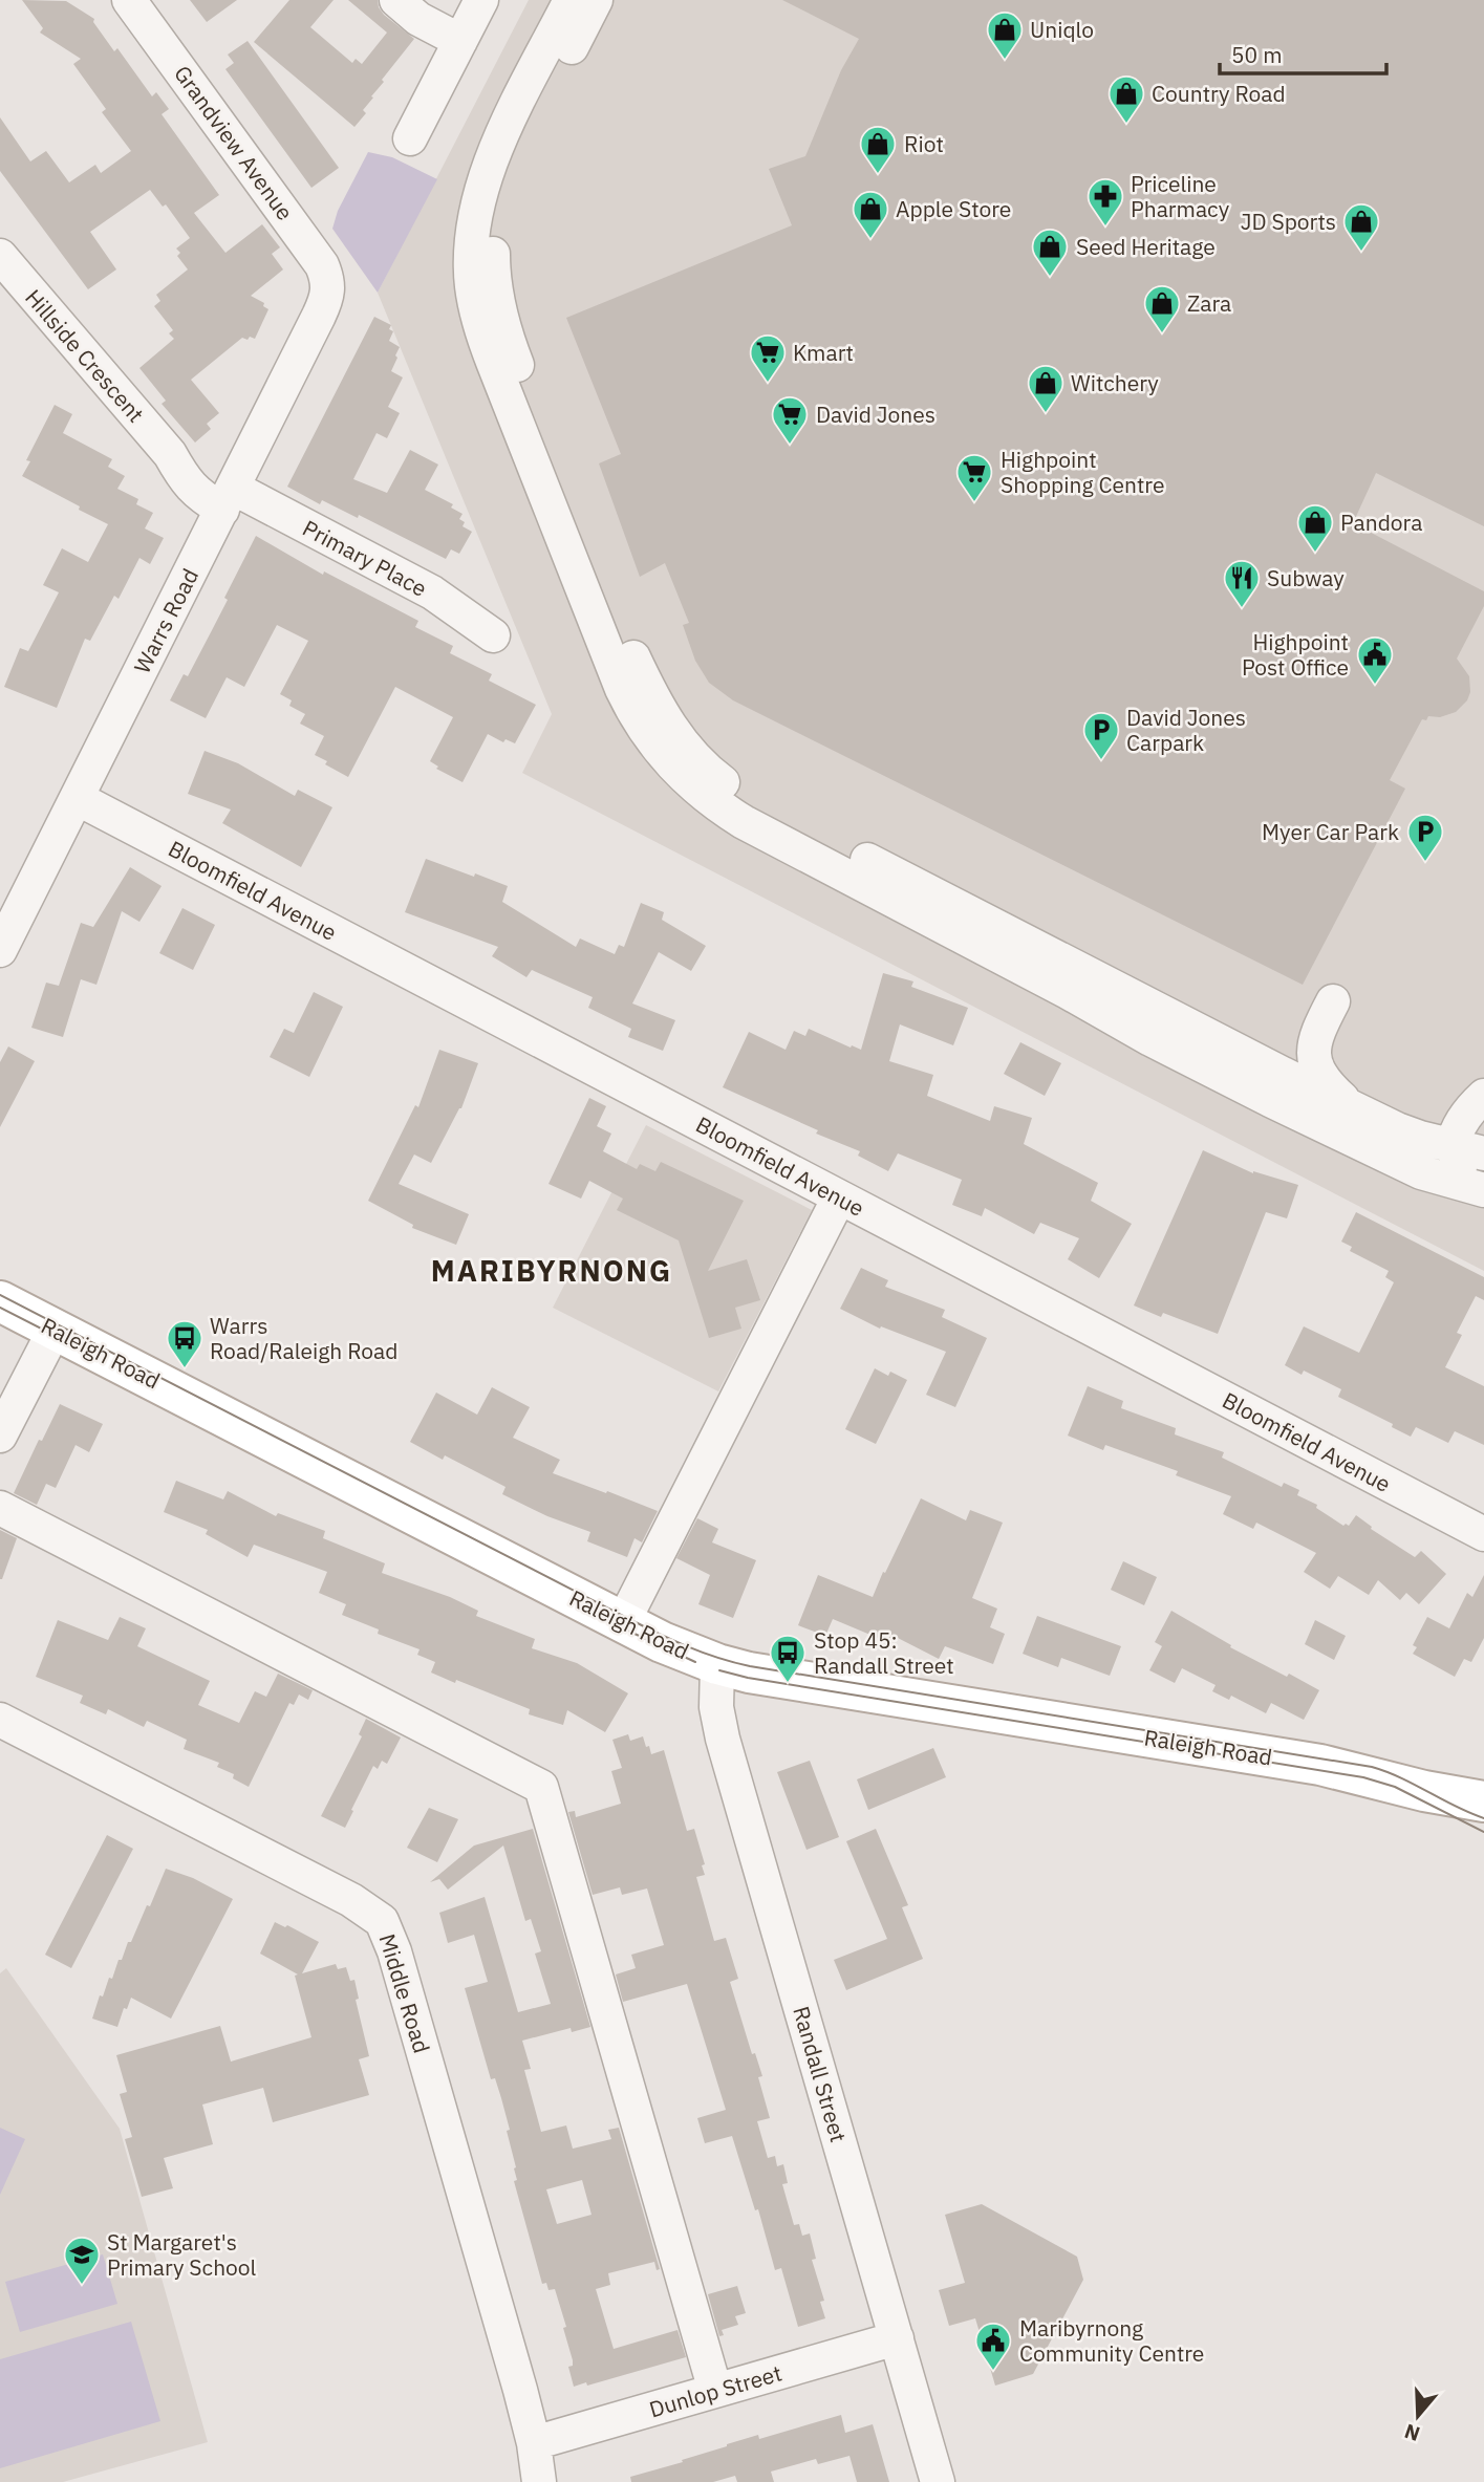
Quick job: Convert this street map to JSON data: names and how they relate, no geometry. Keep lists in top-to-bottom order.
{
  "streets": {
    "main road": ["Raleigh Road"],
    "street": [
      "Grandview Avenue",
      "Hillside Crescent",
      "Primary Place",
      "Warrs Road",
      "Bloomfield Avenue",
      "Middle Road",
      "Randall Street",
      "Dunlop Street"
    ]
  },
  "crossings": [
    ["Grandview Avenue", "Warrs Road"],
    ["Hillside Crescent", "Primary Place"],
    ["Hillside Crescent", "Warrs Road"],
    ["Primary Place", "Warrs Road"],
    ["Warrs Road", "Bloomfield Avenue"],
    ["Raleigh Road", "Randall Street"],
    ["Middle Road", "Dunlop Street"],
    ["Randall Street", "Dunlop Street"]
  ],
  "districts": ["MARIBYRNONG"],
  "places": {
    "shop": [
      "Uniqlo",
      "Country Road",
      "Riot",
      "Apple Store",
      "JD Sports",
      "Seed Heritage",
      "Zara",
      "Witchery",
      "Pandora"
    ],
    "pharmacy": ["Priceline Pharmacy"],
    "supermarket": ["Kmart", "David Jones", "Highpoint Shopping Centre"],
    "restaurant": ["Subway"],
    "public building": ["Highpoint Post Office", "Maribyrnong Community Centre"],
    "parking": ["David Jones Carpark", "Myer Car Park"],
    "bus stop": ["Warrs Road/Raleigh Road", "Stop 45: Randall Street"],
    "school or university": ["St Margaret's Primary School"]
  },
  "scale_bar": "50 m",
  "north": "bottom"
}
